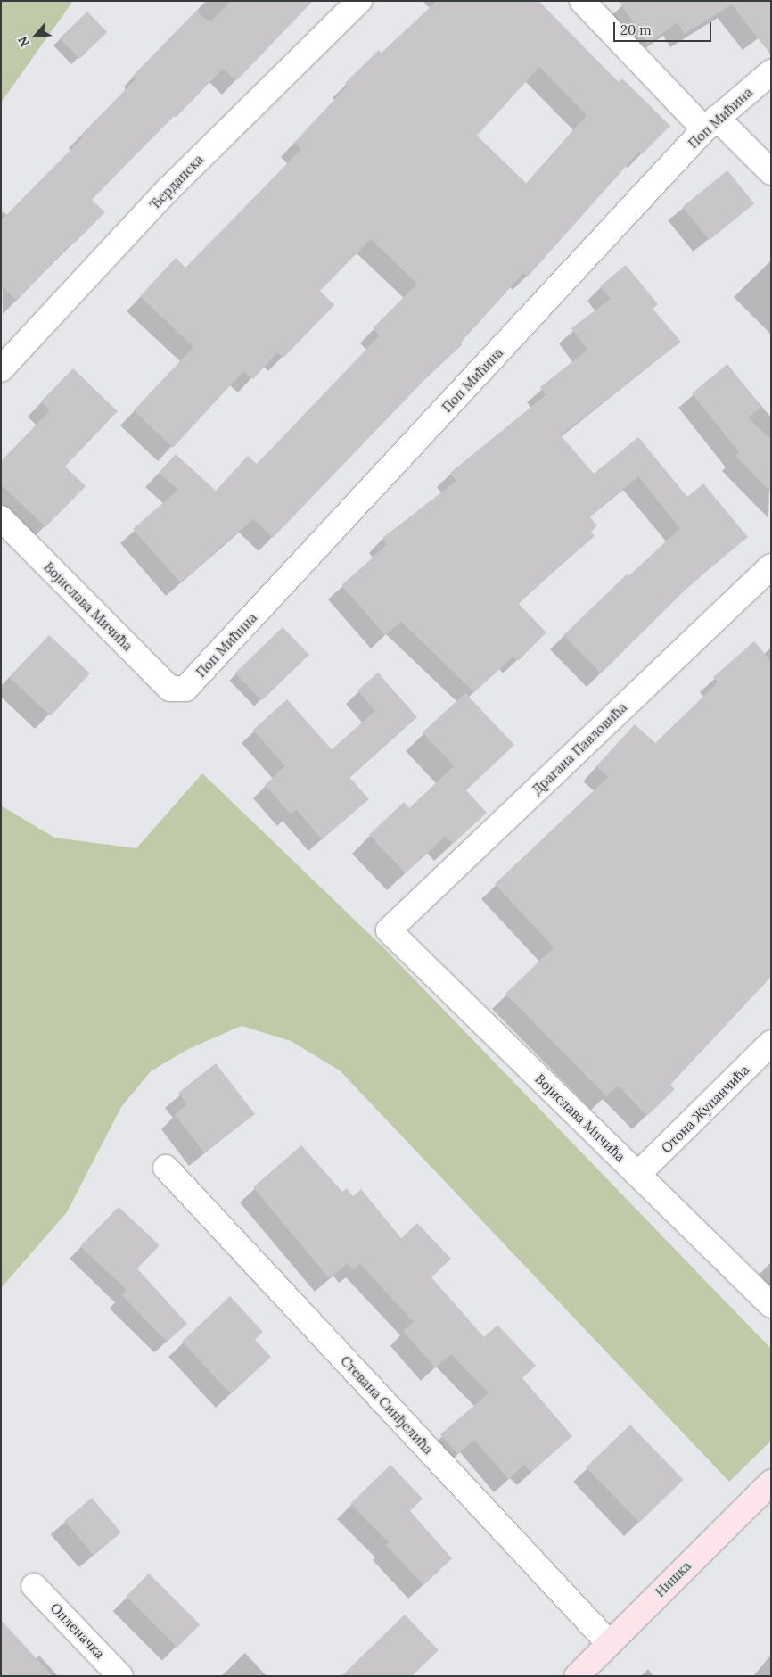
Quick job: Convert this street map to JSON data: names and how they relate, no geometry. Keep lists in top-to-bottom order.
{
  "streets": {
    "main road": ["Нишка"],
    "street": [
      "Поп Мићина",
      "Ђердапска",
      "Војислава Мичића",
      "Драгана Павловића",
      "Отона Жупанчића",
      "Стевана Синђелића",
      "Опленачка"
    ]
  },
  "crossings": [
    ["Поп Мићина", "Војислава Мичића"],
    ["Војислава Мичића", "Драгана Павловића"],
    ["Војислава Мичића", "Отона Жупанчића"],
    ["Стевана Синђелића", "Нишка"]
  ],
  "scale_bar": "20 m",
  "north": "bottom left"
}
